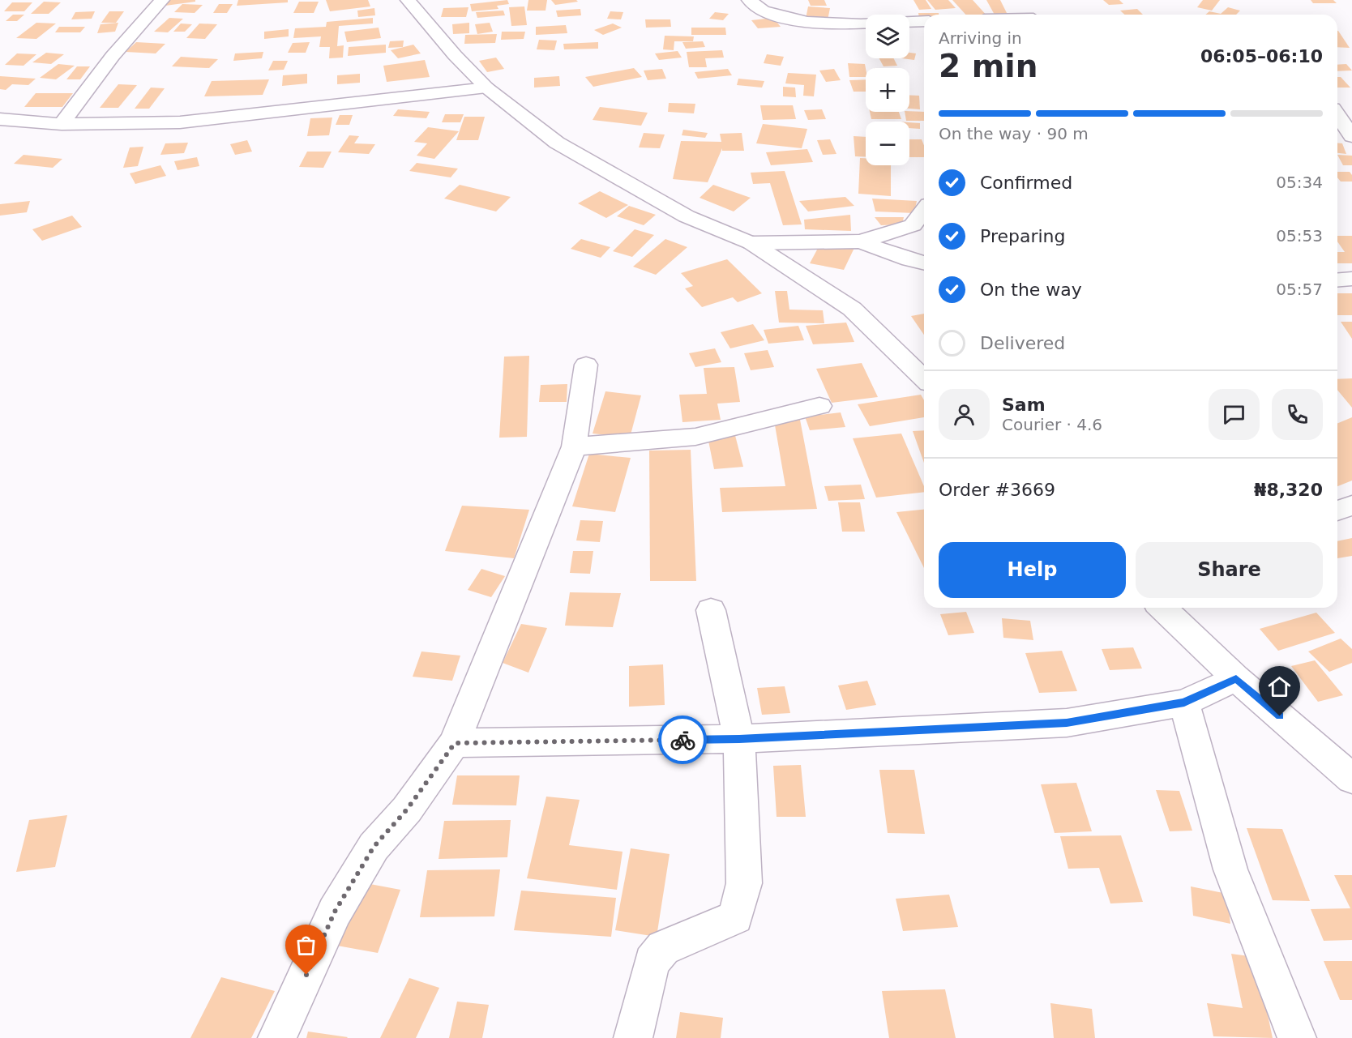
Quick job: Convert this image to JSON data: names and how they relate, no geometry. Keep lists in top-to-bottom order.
{
  "page": {
    "map_buttons": ["+", "−"],
    "heading": ["2 min", "Arriving in", "06:05–06:10"],
    "panel": [
      "Sam",
      "Courier · 4.6",
      "Order #3669",
      "₦8,320"
    ],
    "bar": "On the way · 90 m",
    "list": [
      ["Confirmed", "05:34"],
      ["Preparing", "05:53"],
      ["On the way", "05:57"],
      "Delivered"
    ],
    "buttons": ["Help", "Share"]
  }
}
